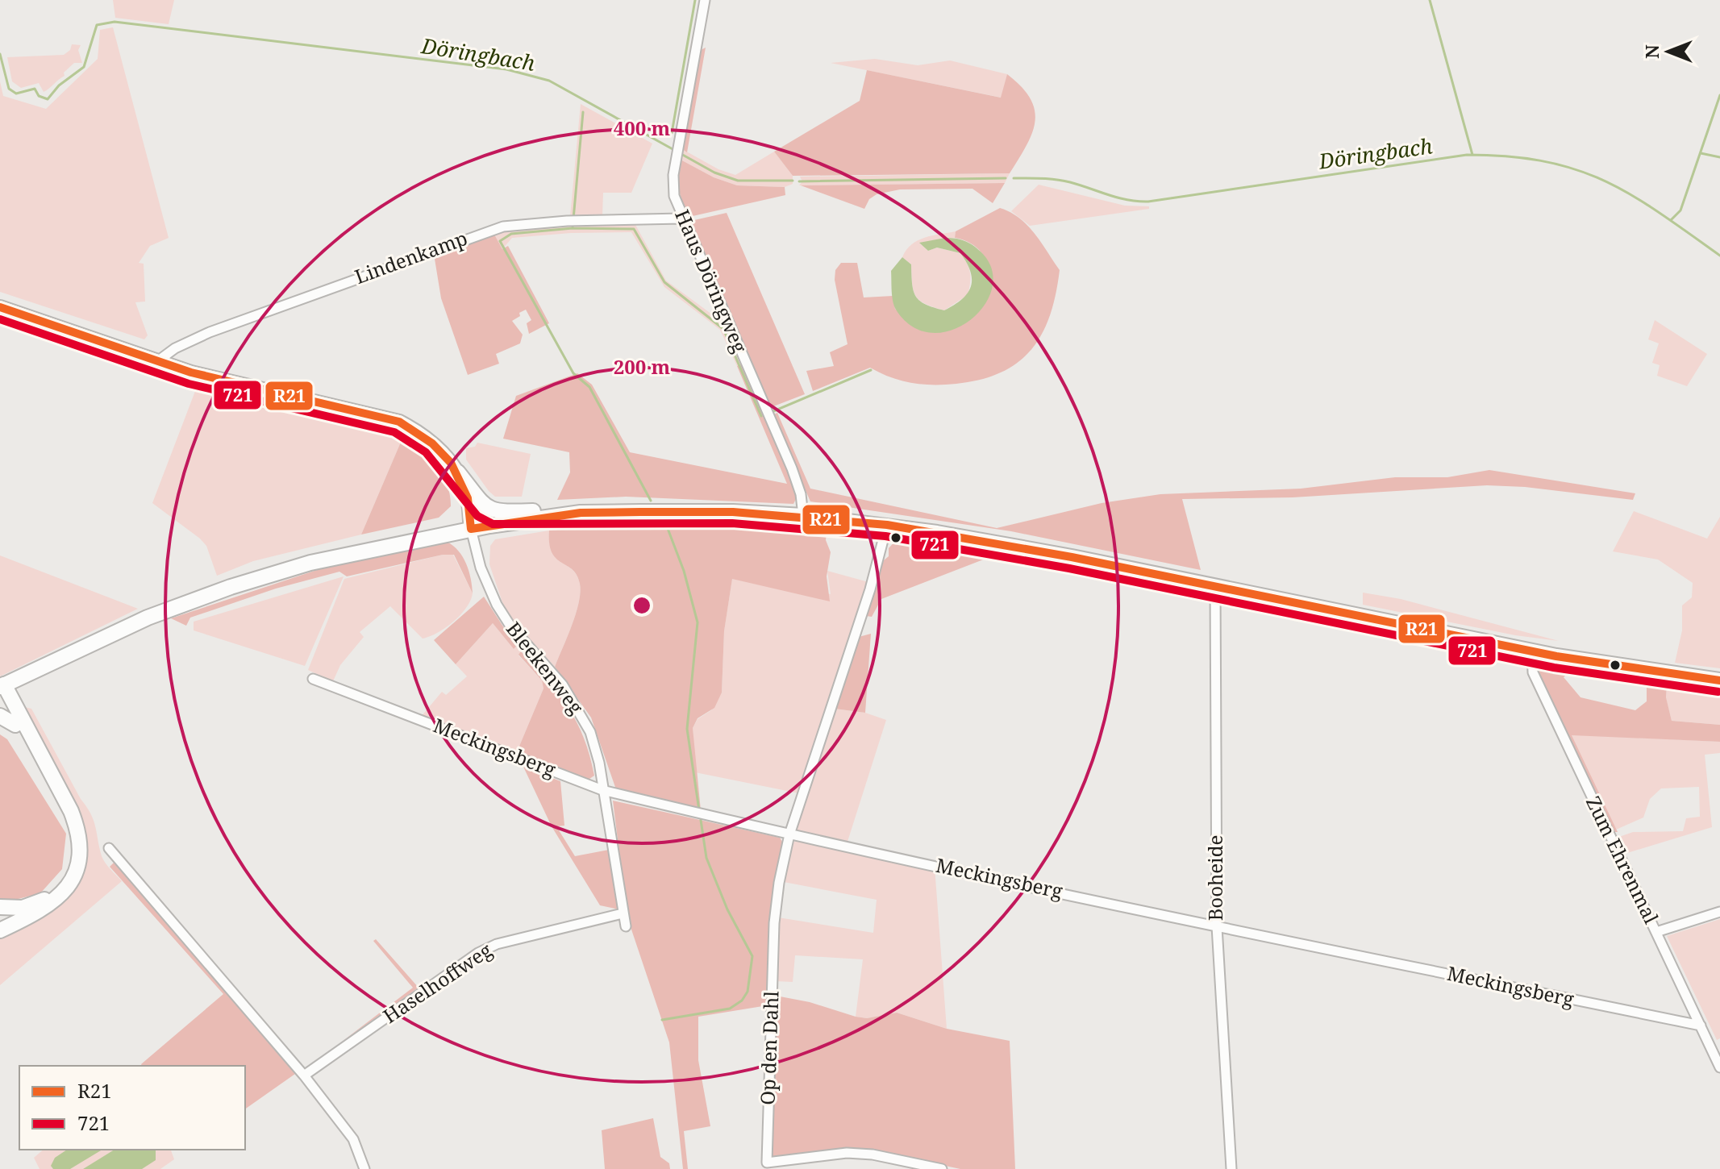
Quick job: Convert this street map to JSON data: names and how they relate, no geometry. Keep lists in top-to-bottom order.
{
  "streets": {
    "street": [
      "Lindenkamp",
      "Haus Döringweg",
      "Bleekenweg",
      "Meckingsberg",
      "Zum Ehrenmal",
      "Booheide",
      "Haselhoffweg",
      "Op den Dahl"
    ]
  },
  "crossings": [
    ["Lindenkamp", "Haus Döringweg"],
    ["Bleekenweg", "Meckingsberg"],
    ["Bleekenweg", "Haselhoffweg"],
    ["Meckingsberg", "Zum Ehrenmal"],
    ["Meckingsberg", "Booheide"],
    ["Meckingsberg", "Op den Dahl"]
  ],
  "water": ["Döringbach"],
  "lines": ["transit line R21", "transit line 721"],
  "legend": ["R21", "721"],
  "north": "left",
  "rings": ["400 m", "200 m"]
}
